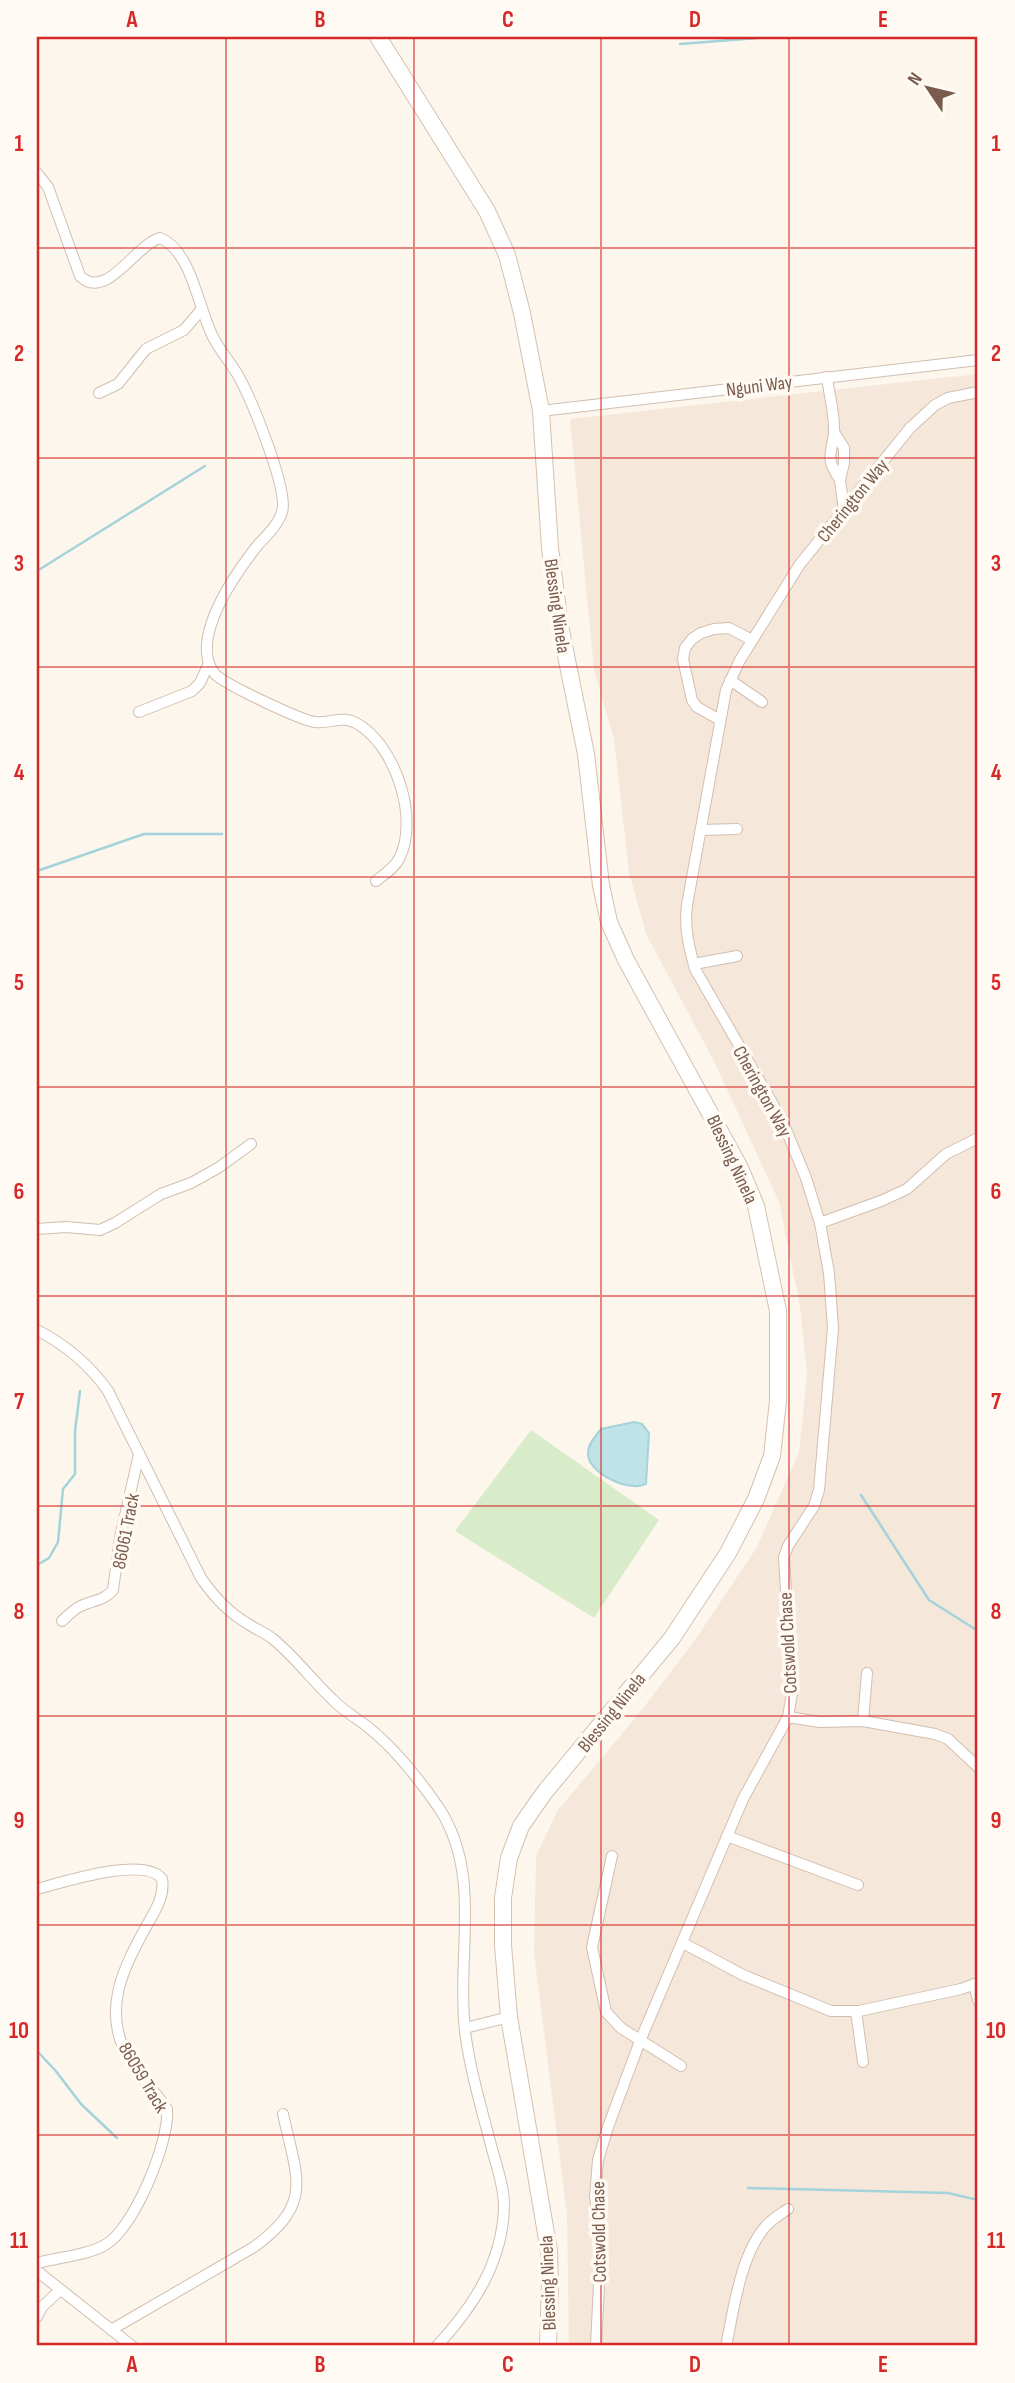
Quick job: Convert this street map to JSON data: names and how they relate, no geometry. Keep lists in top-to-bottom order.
{
  "streets": {
    "street": [
      "Nguni Way",
      "Cherington Way",
      "Blessing Ninela",
      "86061 Track",
      "Cotswold Chase",
      "86059 Track"
    ]
  },
  "crossings": [
    ["Nguni Way", "Blessing Ninela"],
    ["Cherington Way", "Cotswold Chase"]
  ],
  "north": "top left",
  "grid": {
    "columns": [
      "A",
      "B",
      "C",
      "D",
      "E"
    ],
    "rows": [
      "1",
      "2",
      "3",
      "4",
      "5",
      "6",
      "7",
      "8",
      "9",
      "10",
      "11"
    ]
  }
}
